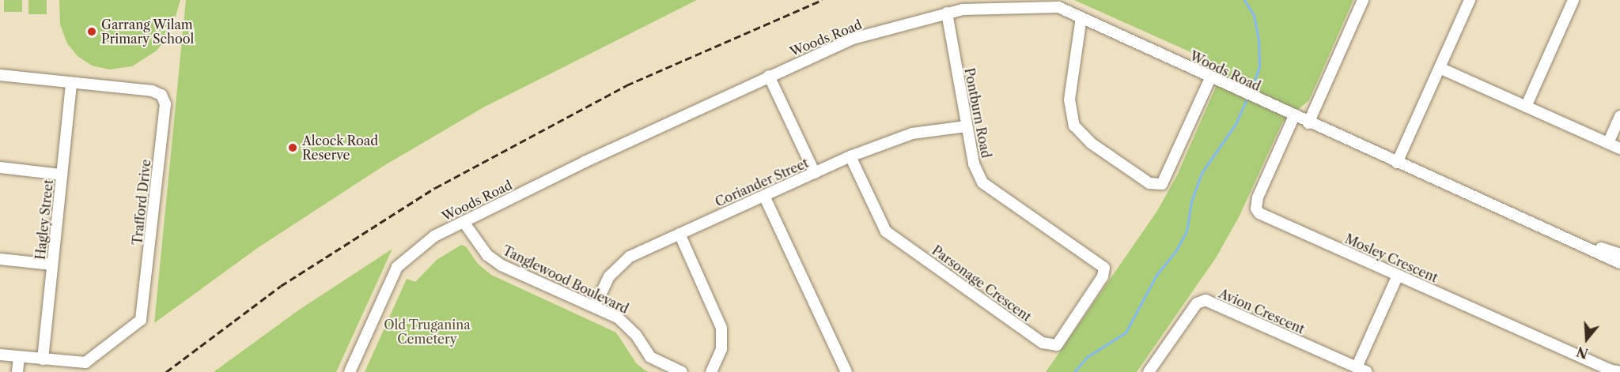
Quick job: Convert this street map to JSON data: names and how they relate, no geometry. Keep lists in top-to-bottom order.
{
  "streets": {
    "street": [
      "Woods Road",
      "Pontburn Road",
      "Coriander Street",
      "Trafford Drive",
      "Hagley Street",
      "Mosley Crescent",
      "Tanglewood Boulevard",
      "Parsonage Crescent",
      "Avion Crescent"
    ]
  },
  "crossings": [
    ["Woods Road", "Pontburn Road"],
    ["Woods Road", "Mosley Crescent"],
    ["Woods Road", "Tanglewood Boulevard"],
    ["Pontburn Road", "Coriander Street"],
    ["Pontburn Road", "Parsonage Crescent"],
    ["Coriander Street", "Tanglewood Boulevard"],
    ["Coriander Street", "Parsonage Crescent"],
    ["Trafford Drive", "Hagley Street"]
  ],
  "parks": ["Old Truganina Cemetery"],
  "places": ["Garrang Wilam Primary School", "Alcock Road Reserve"],
  "north": "bottom"
}
